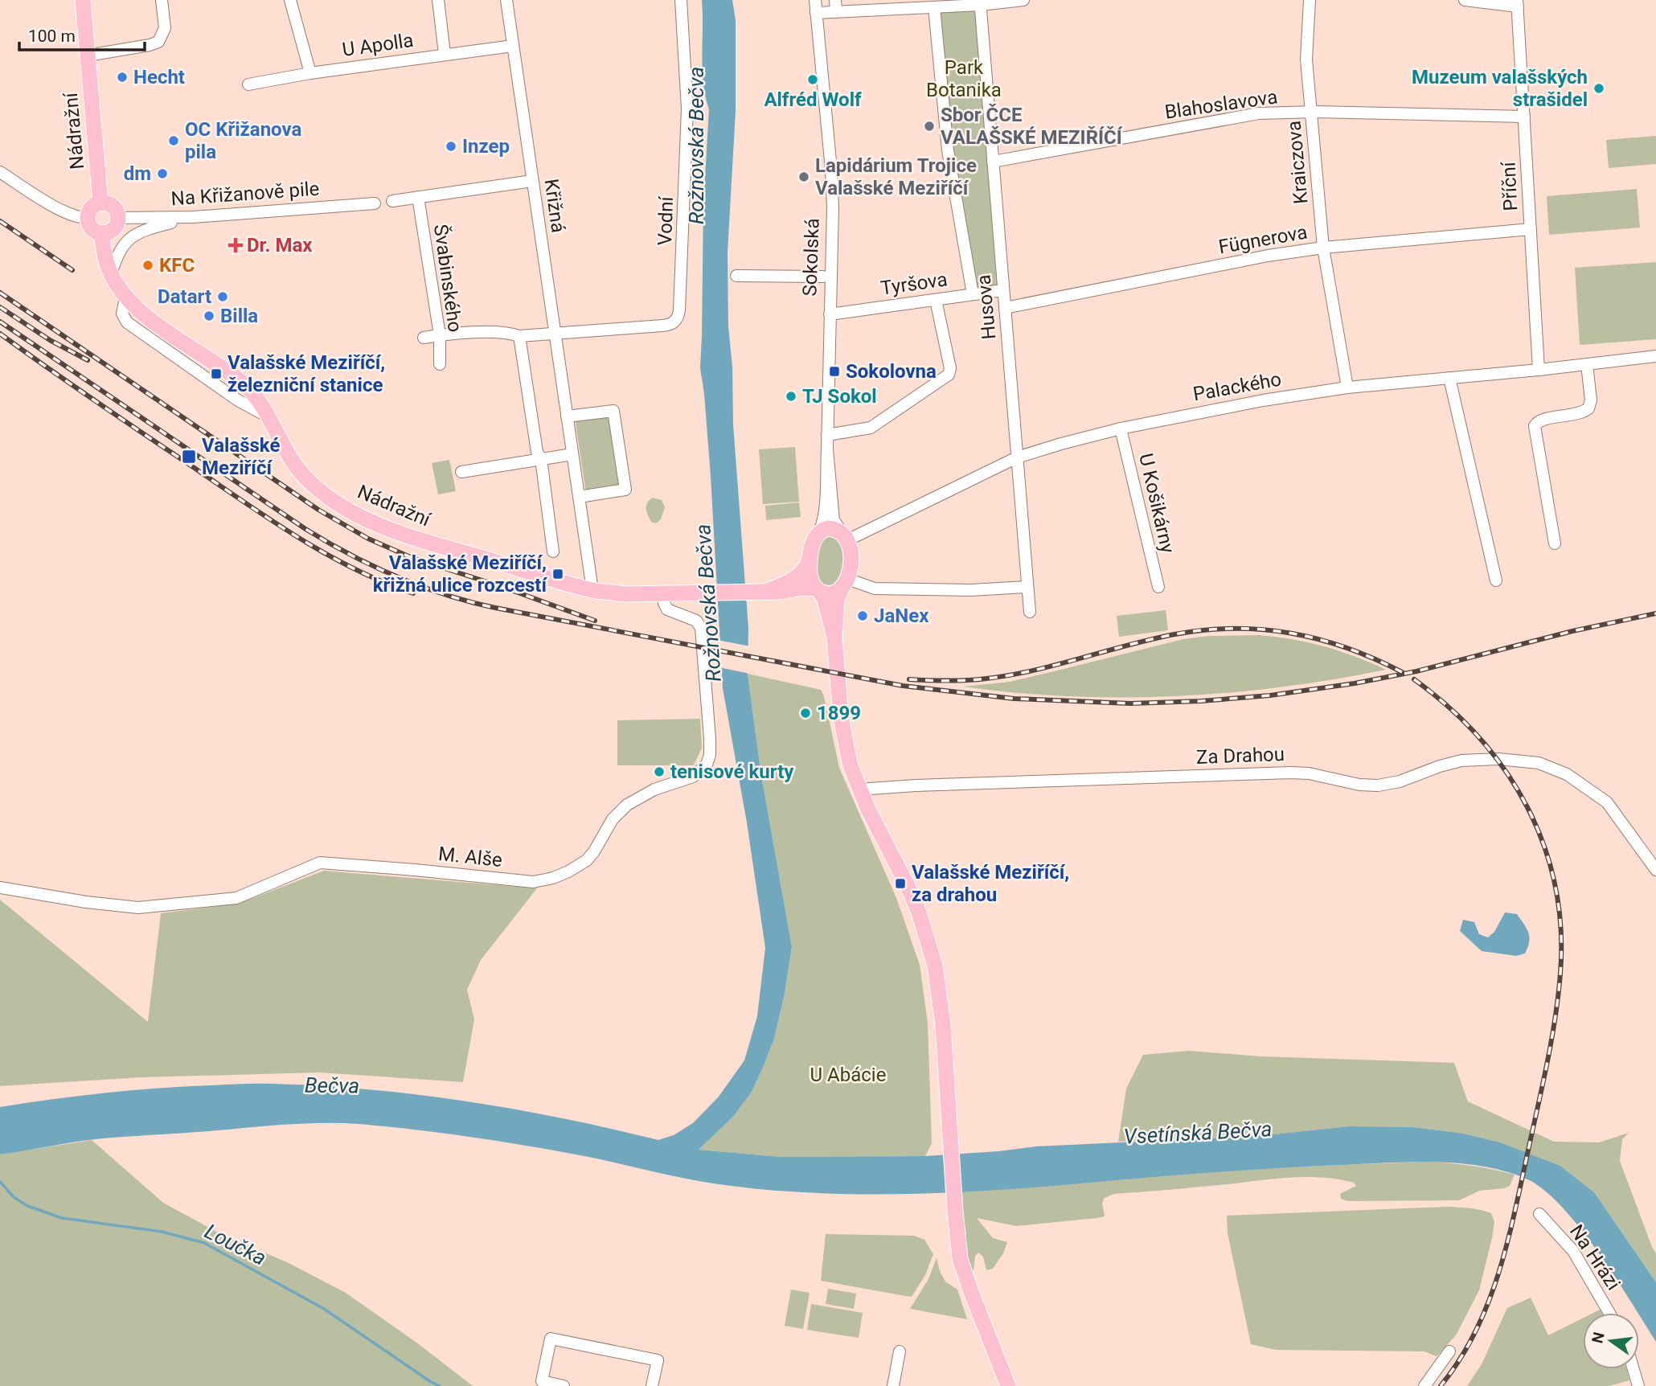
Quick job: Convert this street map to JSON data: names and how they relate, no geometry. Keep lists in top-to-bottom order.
{
  "streets": {
    "main road": ["Nádražní", "Sokolská"],
    "street": [
      "U Apolla",
      "Blahoslavova",
      "Kraiczova",
      "Příční",
      "Na Křižanově pile",
      "Křižná",
      "Vodní",
      "Fügnerova",
      "Švabinského",
      "Tyršova",
      "Husova",
      "Palackého",
      "U Košikárny",
      "Za Drahou",
      "M. Alše",
      "Na Hrázi"
    ]
  },
  "crossings": [
    ["U Apolla", "Křižná"],
    ["Blahoslavova", "Kraiczova"],
    ["Blahoslavova", "Příční"],
    ["Blahoslavova", "Husova"],
    ["Nádražní", "Na Křižanově pile"],
    ["Nádražní", "Křižná"],
    ["Nádražní", "Sokolská"],
    ["Nádražní", "Palackého"],
    ["Nádražní", "M. Alše"],
    ["Kraiczova", "Fügnerova"],
    ["Kraiczova", "Palackého"],
    ["Příční", "Fügnerova"],
    ["Příční", "Palackého"],
    ["Křižná", "Vodní"],
    ["Fügnerova", "Husova"],
    ["Sokolská", "Tyršova"],
    ["Sokolská", "Palackého"],
    ["Sokolská", "Za Drahou"],
    ["Tyršova", "Husova"],
    ["Husova", "Palackého"],
    ["Palackého", "U Košikárny"]
  ],
  "water": [
    "Rožnovská Bečva",
    "Bečva",
    "Vsetínská Bečva",
    "Loučka"
  ],
  "parks": ["Park Botanika", "U Abácie"],
  "places": {
    "other": [
      "Hecht",
      "Alfréd Wolf",
      "Muzeum valašských strašidel",
      "Sbor ČCE VALAŠSKÉ MEZIŘÍČÍ",
      "OC Křižanova pila",
      "Inzep",
      "dm",
      "Lapidárium Trojice Valašské Meziříčí",
      "KFC",
      "Datart",
      "Billa",
      "TJ Sokol",
      "JaNex",
      "1899",
      "tenisové kurty"
    ],
    "health": ["Dr. Max"],
    "transit": [
      "Sokolovna",
      "Valašské Meziříčí, železniční stanice",
      "Valašské Meziříčí",
      "Valašské Meziříčí, křižná ulice rozcestí",
      "Valašské Meziříčí, za drahou"
    ]
  },
  "scale_bar": "100 m",
  "north": "left"
}
